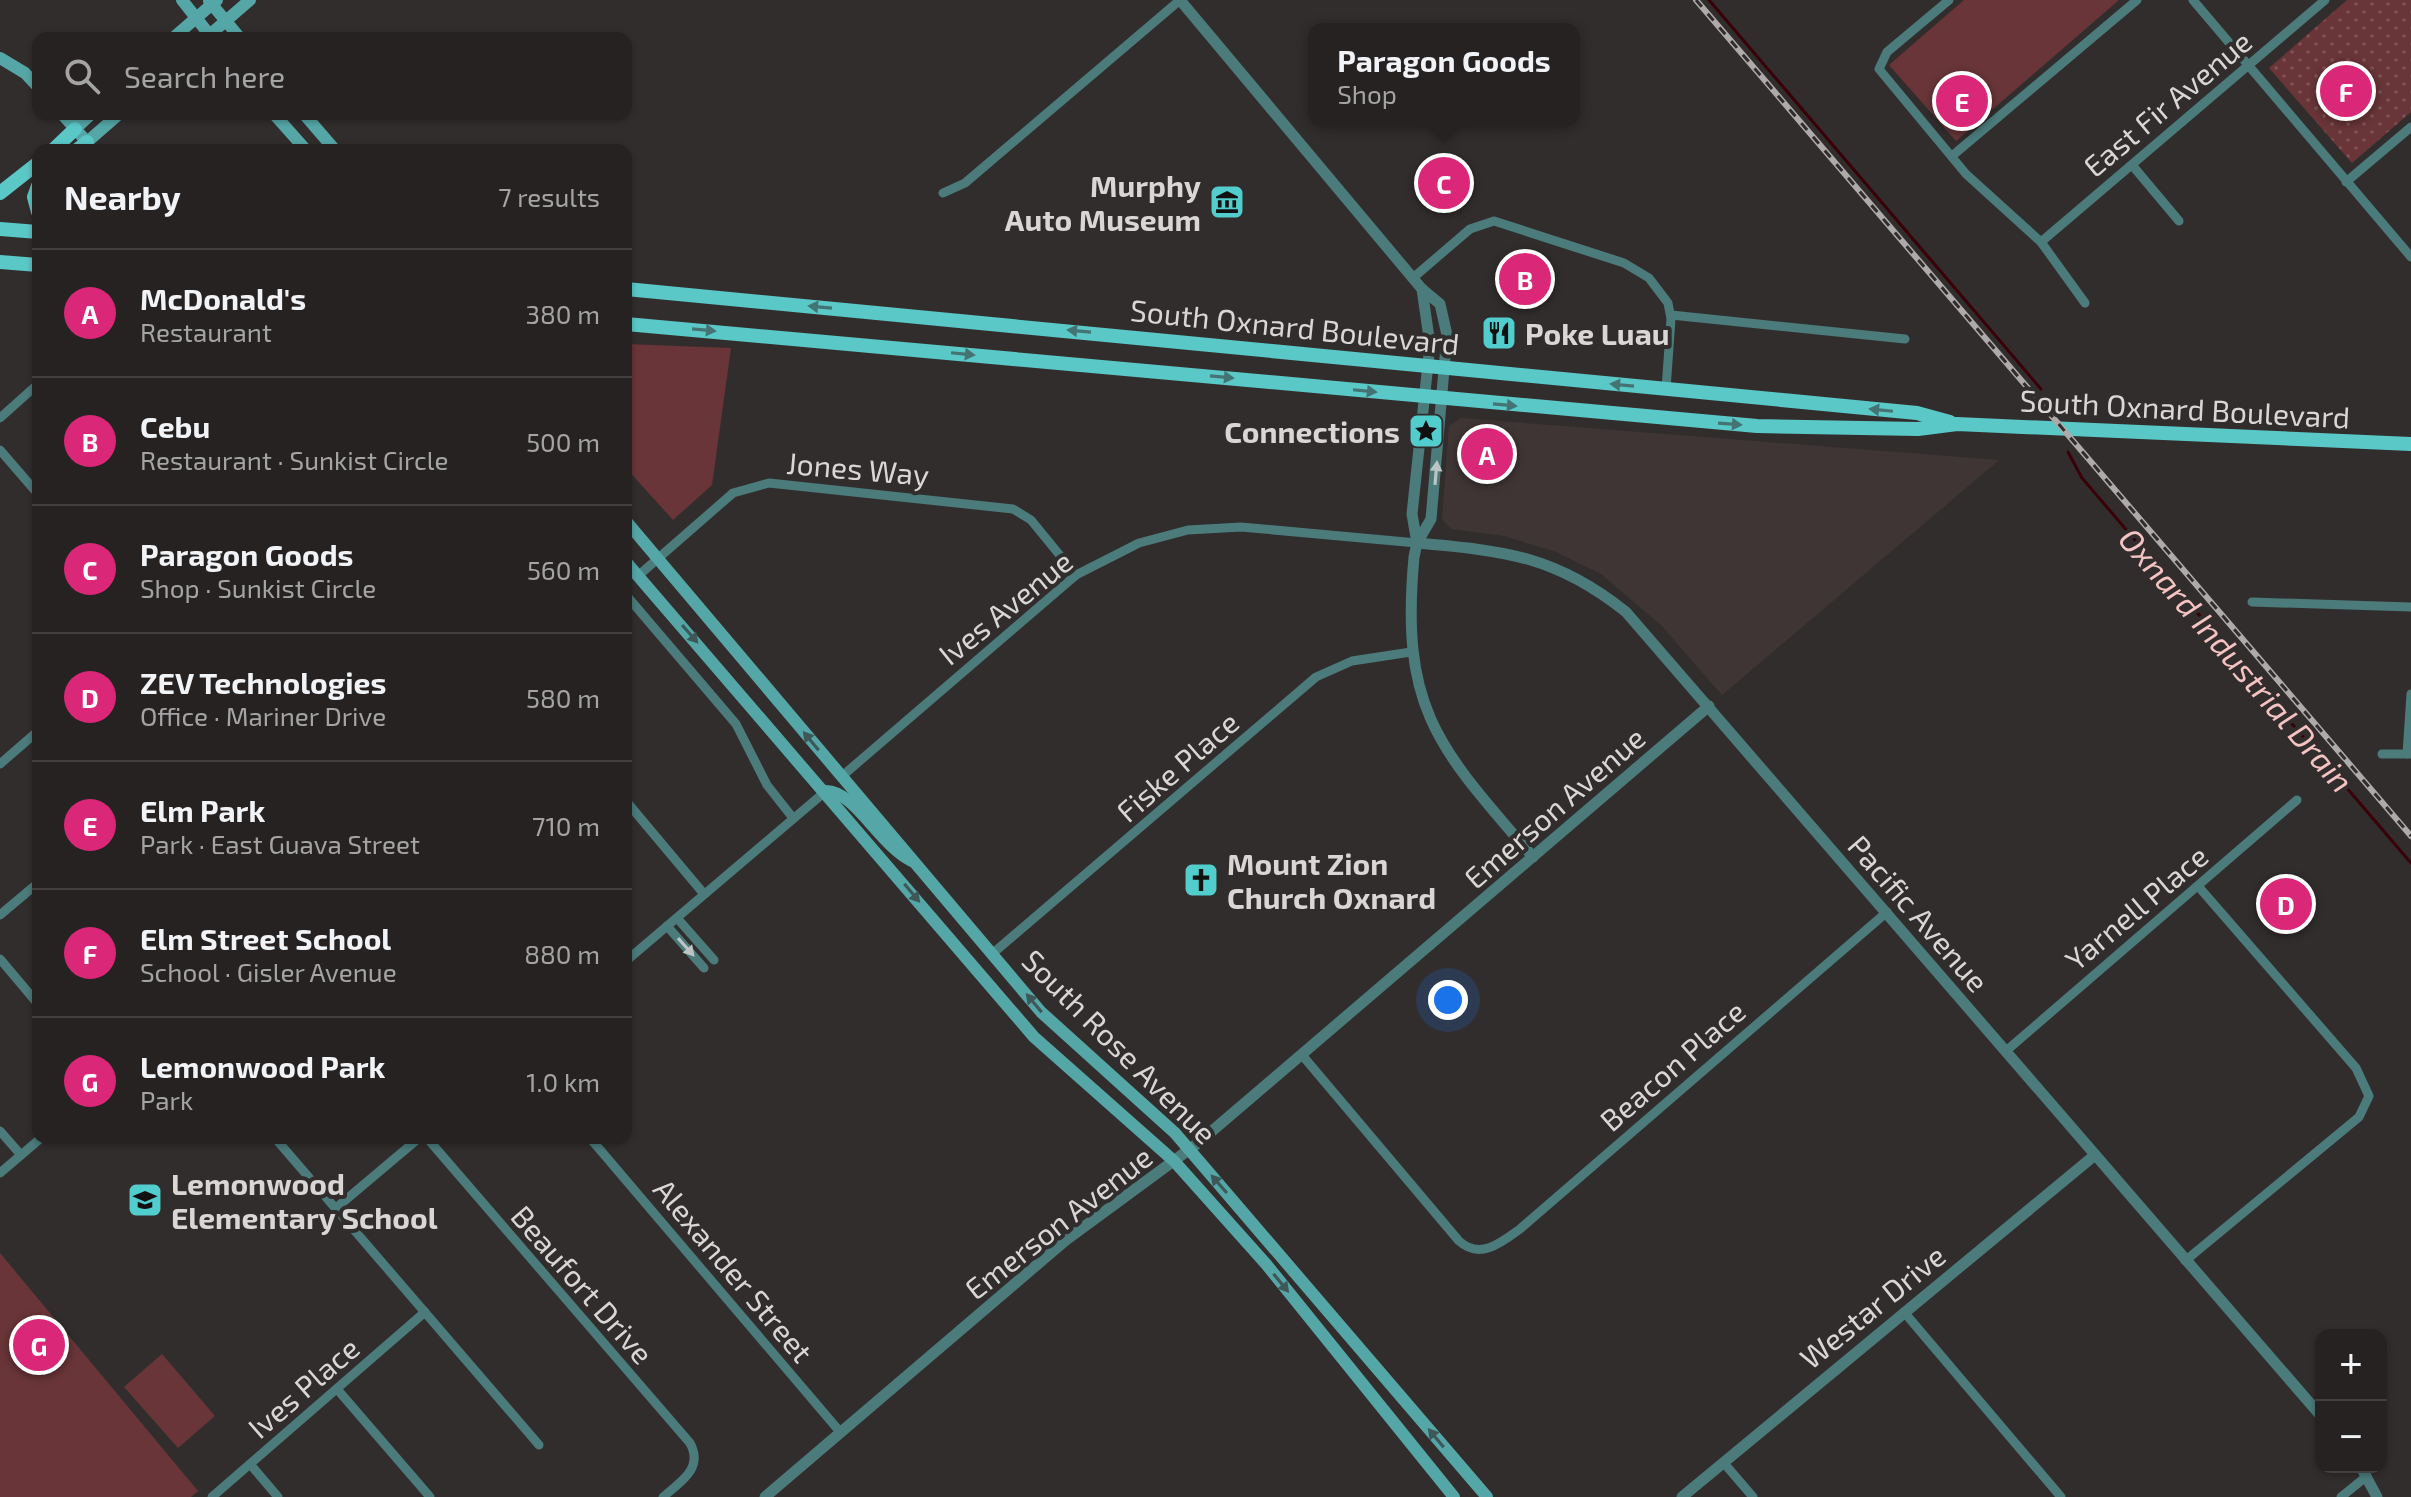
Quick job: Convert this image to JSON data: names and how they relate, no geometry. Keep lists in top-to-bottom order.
{
  "streets": {
    "main road": ["South Oxnard Boulevard", "South Rose Avenue"],
    "street": [
      "East Fir Avenue",
      "Jones Way",
      "Ives Avenue",
      "Fiske Place",
      "Emerson Avenue",
      "Yarnell Place",
      "Pacific Avenue",
      "Beacon Place",
      "Alexander Street",
      "Beaufort Drive",
      "Westar Drive",
      "Ives Place"
    ]
  },
  "crossings": [
    ["Jones Way", "Ives Avenue"],
    ["Jones Way", "South Rose Avenue"],
    ["Ives Avenue", "Pacific Avenue"],
    ["Ives Avenue", "South Rose Avenue"],
    ["Fiske Place", "South Rose Avenue"],
    ["Emerson Avenue", "Pacific Avenue"],
    ["Emerson Avenue", "South Rose Avenue"],
    ["Emerson Avenue", "Beacon Place"],
    ["Emerson Avenue", "Alexander Street"],
    ["Yarnell Place", "Pacific Avenue"],
    ["Pacific Avenue", "Beacon Place"],
    ["Pacific Avenue", "Westar Drive"]
  ],
  "water": ["Oxnard Industrial Drain"],
  "places": {
    "museum": ["Murphy Auto Museum"],
    "restaurant": ["Poke Luau"],
    "place": ["Connections"],
    "church": ["Mount Zion Church Oxnard"],
    "school or university": ["Lemonwood Elementary School"]
  },
  "page": {
    "popup": ["Paragon Goods", "Shop"],
    "search": "Search here",
    "pins": [
      "F",
      "E",
      "C",
      "B",
      "A",
      "D",
      "G"
    ],
    "heading": ["Nearby", "7 results"],
    "list": [
      {
        "mark": "A",
        "name": "McDonald's",
        "note": "Restaurant",
        "value": "380 m"
      },
      {
        "mark": "B",
        "name": "Cebu",
        "note": "Restaurant · Sunkist Circle",
        "value": "500 m"
      },
      {
        "mark": "C",
        "name": "Paragon Goods",
        "note": "Shop · Sunkist Circle",
        "value": "560 m"
      },
      {
        "mark": "D",
        "name": "ZEV Technologies",
        "note": "Office · Mariner Drive",
        "value": "580 m"
      },
      {
        "mark": "E",
        "name": "Elm Park",
        "note": "Park · East Guava Street",
        "value": "710 m"
      },
      {
        "mark": "F",
        "name": "Elm Street School",
        "note": "School · Gisler Avenue",
        "value": "880 m"
      },
      {
        "mark": "G",
        "name": "Lemonwood Park",
        "note": "Park",
        "value": "1.0 km"
      }
    ],
    "map_buttons": ["+", "−"]
  }
}
